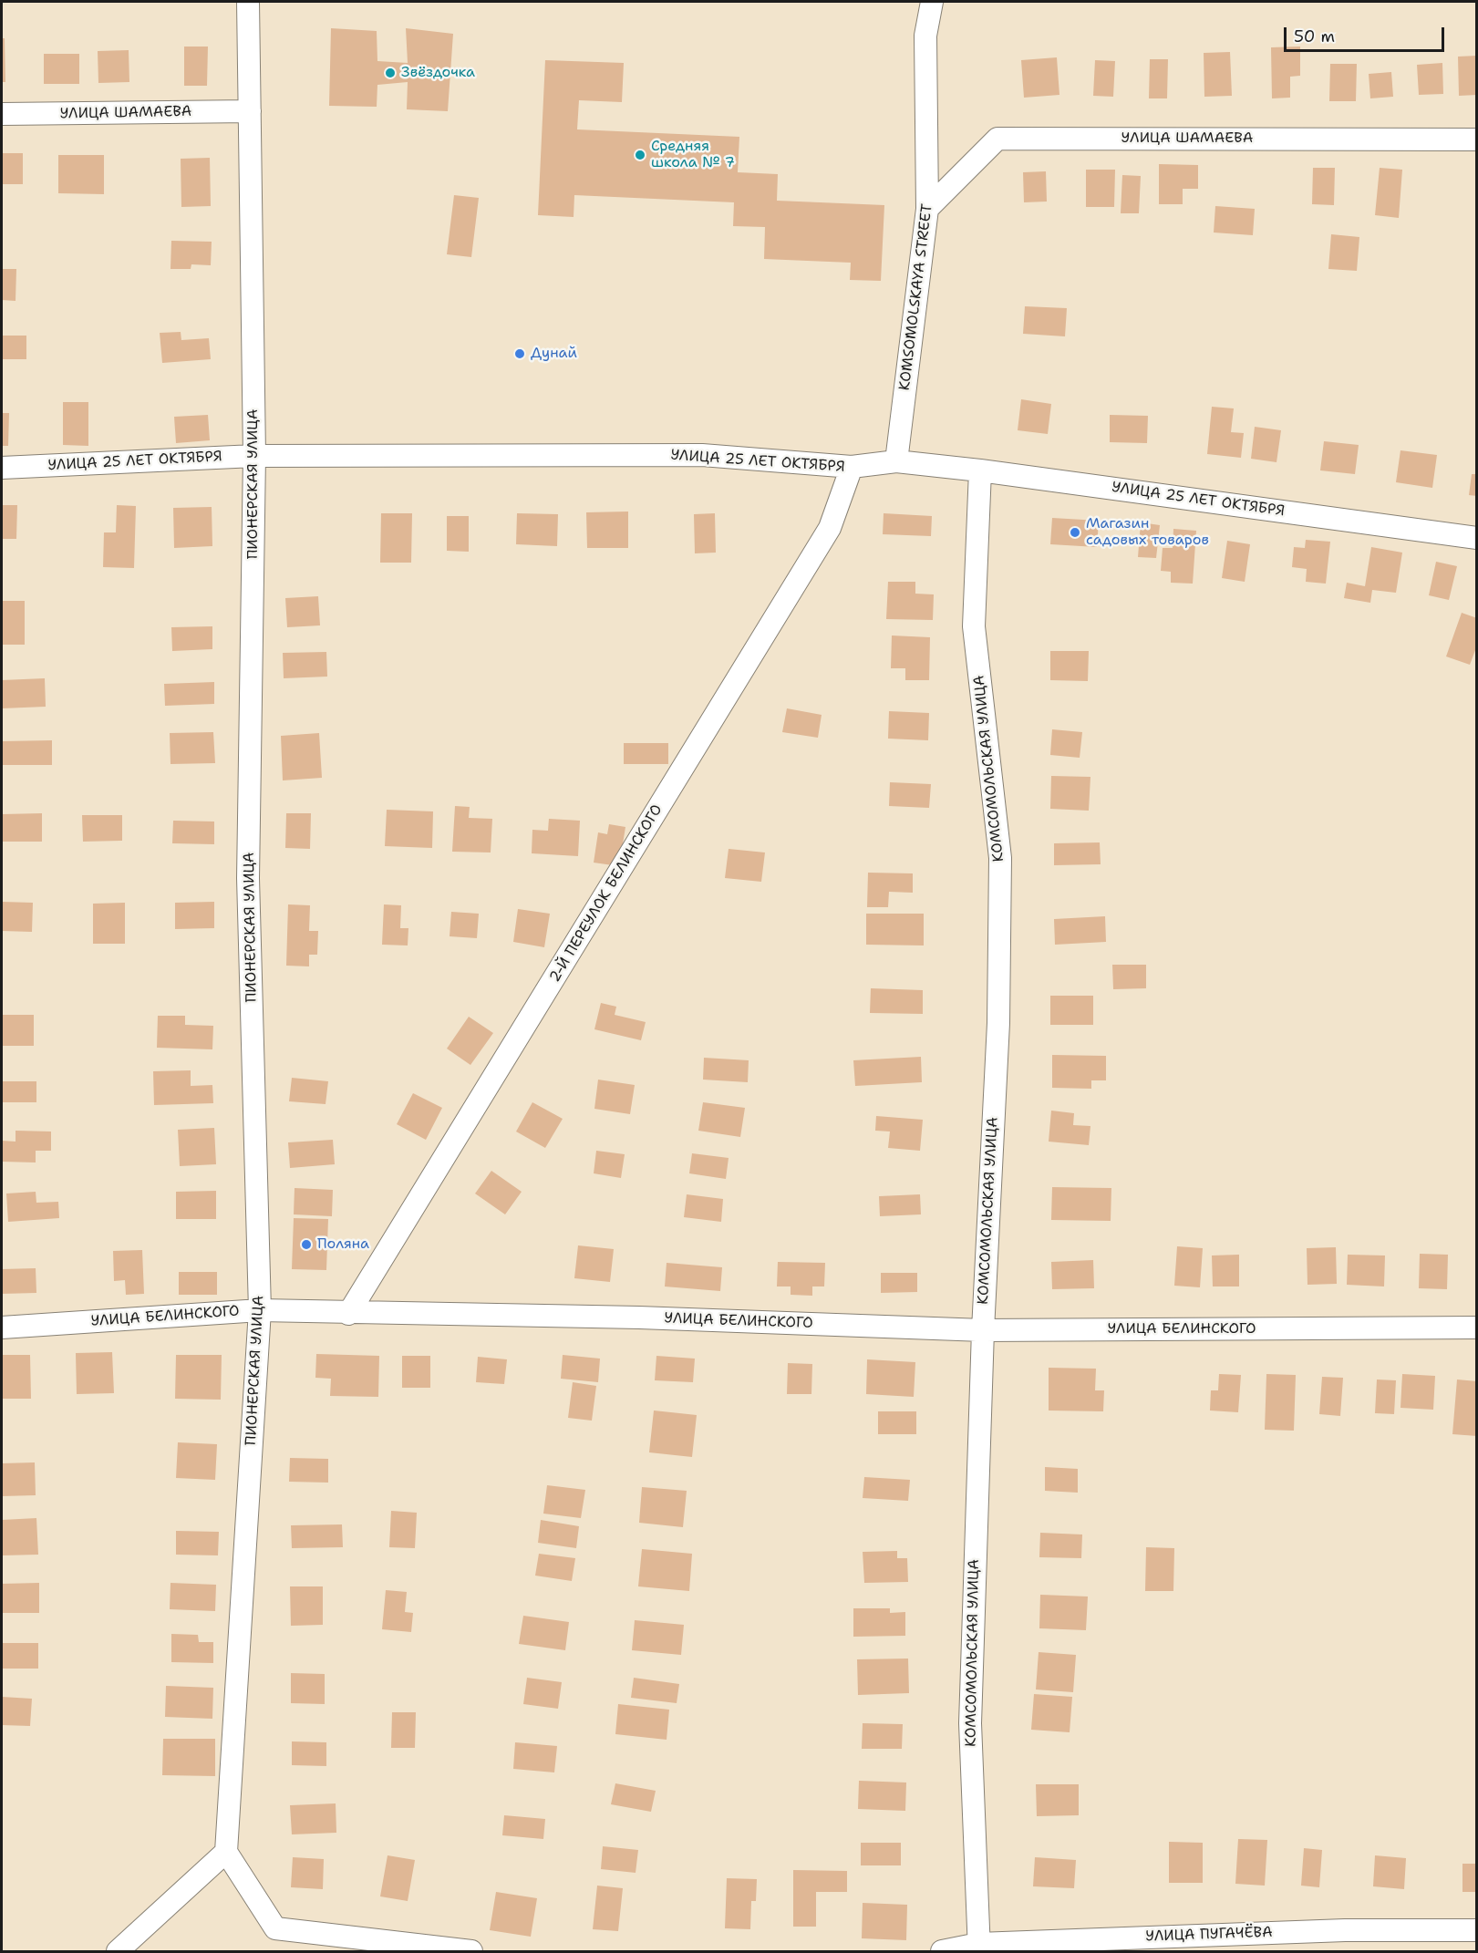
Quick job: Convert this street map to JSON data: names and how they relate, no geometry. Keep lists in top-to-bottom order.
{
  "streets": {
    "street": [
      "УЛИЦА ШАМАЕВА",
      "KOMSOMOLSKAYA STREET",
      "УЛИЦА 25 ЛЕТ ОКТЯБРЯ",
      "ПИОНЕРСКАЯ УЛИЦА",
      "КОМСОМОЛЬСКАЯ УЛИЦА",
      "2-Й ПЕРЕУЛОК БЕЛИНСКОГО",
      "УЛИЦА БЕЛИНСКОГО",
      "УЛИЦА ПУГАЧЁВА"
    ]
  },
  "crossings": [
    ["УЛИЦА ШАМАЕВА", "KOMSOMOLSKAYA STREET"],
    ["УЛИЦА ШАМАЕВА", "ПИОНЕРСКАЯ УЛИЦА"],
    ["KOMSOMOLSKAYA STREET", "УЛИЦА 25 ЛЕТ ОКТЯБРЯ"],
    ["УЛИЦА 25 ЛЕТ ОКТЯБРЯ", "ПИОНЕРСКАЯ УЛИЦА"],
    ["УЛИЦА 25 ЛЕТ ОКТЯБРЯ", "КОМСОМОЛЬСКАЯ УЛИЦА"],
    ["УЛИЦА 25 ЛЕТ ОКТЯБРЯ", "2-Й ПЕРЕУЛОК БЕЛИНСКОГО"],
    ["ПИОНЕРСКАЯ УЛИЦА", "УЛИЦА БЕЛИНСКОГО"],
    ["КОМСОМОЛЬСКАЯ УЛИЦА", "УЛИЦА БЕЛИНСКОГО"],
    ["КОМСОМОЛЬСКАЯ УЛИЦА", "УЛИЦА ПУГАЧЁВА"],
    ["2-Й ПЕРЕУЛОК БЕЛИНСКОГО", "УЛИЦА БЕЛИНСКОГО"]
  ],
  "places": [
    "Звёздочка",
    "Средняя школа № 7",
    "Дунай",
    "Магазин садовых товаров",
    "Поляна"
  ],
  "scale_bar": "50 m"
}
